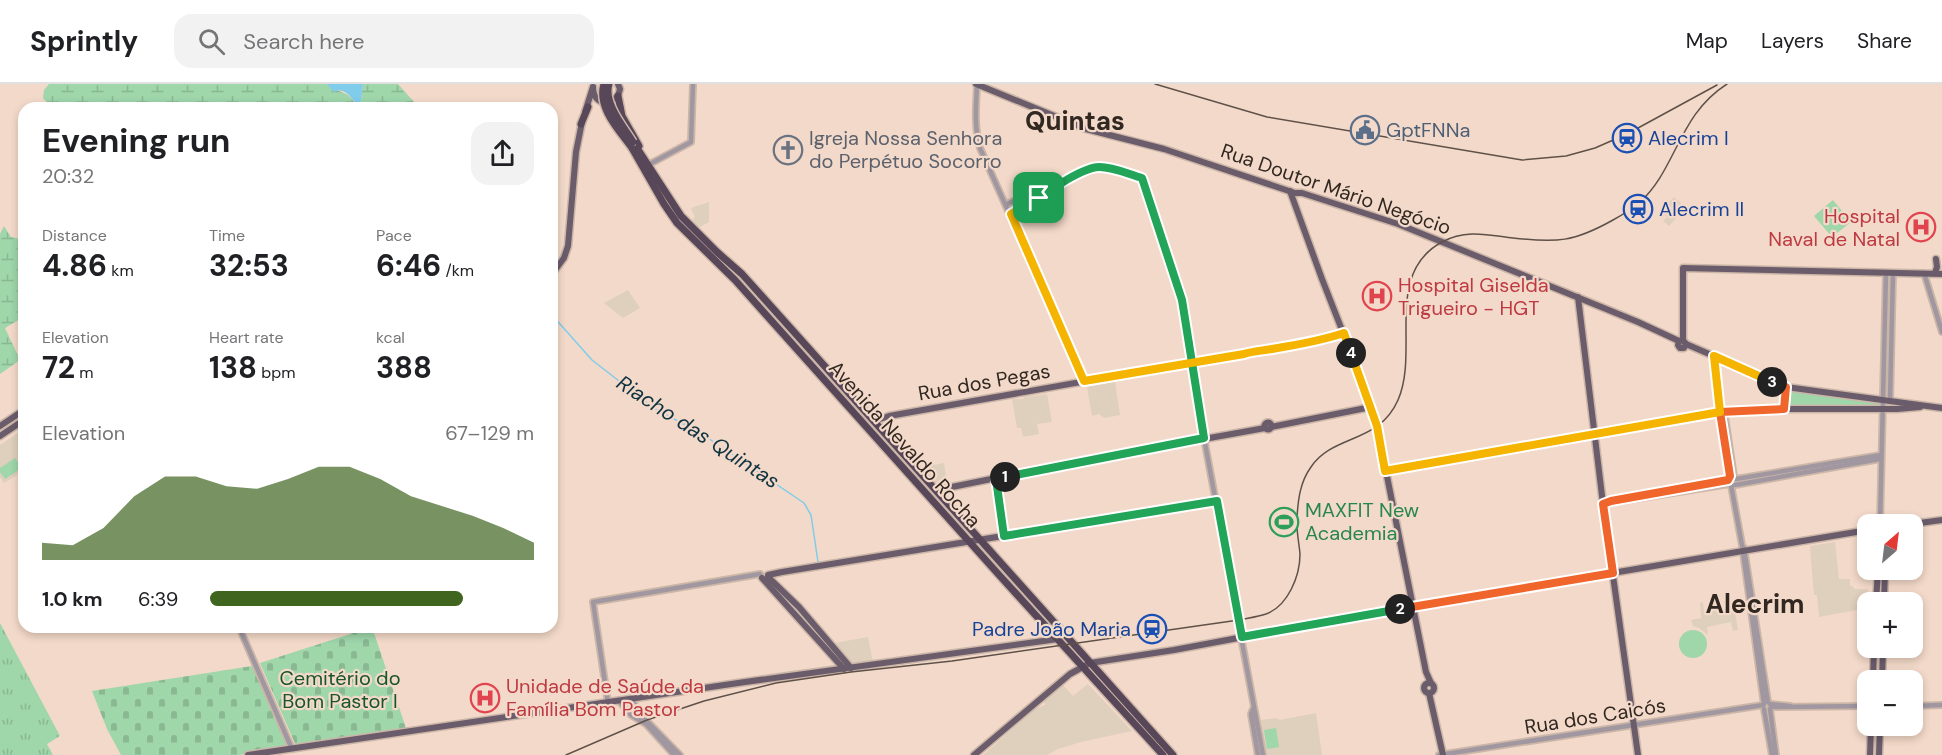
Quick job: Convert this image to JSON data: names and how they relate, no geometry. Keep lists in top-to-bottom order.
{
  "streets": {
    "highway": ["Avenida Nevaldo Rocha"],
    "main road": ["Rua Doutor Mário Negócio", "Rua dos Pegas"],
    "street": ["Rua dos Caicós"]
  },
  "crossings": [
    ["Rua dos Pegas", "Avenida Nevaldo Rocha"]
  ],
  "districts": ["Quintas", "Alecrim"],
  "water": ["Riacho das Quintas"],
  "parks": ["Cemitério do Bom Pastor I"],
  "places": {
    "public building": ["GptFNNa"],
    "station": ["Alecrim I", "Alecrim II", "Padre João Maria"],
    "church": ["Igreja Nossa Senhora do Perpétuo Socorro"],
    "hospital": ["Hospital Naval de Natal", "Hospital Giselda Trigueiro - HGT", "Unidade de Saúde da Família Bom Pastor"],
    "sports": ["MAXFIT New Academia"]
  },
  "north": "top right",
  "page": {
    "header": "Sprintly",
    "search": "Search here",
    "nav": ["Map", "Layers", "Share"],
    "heading": ["Evening run", "20:32"],
    "stats": [
      ["Distance", "4.86 km"],
      ["Time", "32:53"],
      ["Pace", "6:46 /km"],
      ["Elevation", "72 m"],
      ["Heart rate", "138 bpm"],
      ["kcal", "388"]
    ],
    "pins": [
      "4",
      "3",
      "1",
      "2"
    ],
    "chart": ["Elevation", "67–129 m"],
    "map_buttons": ["+", "−"],
    "list": [
      {
        "name": "1.0 km",
        "note": "6:39"
      }
    ]
  }
}
